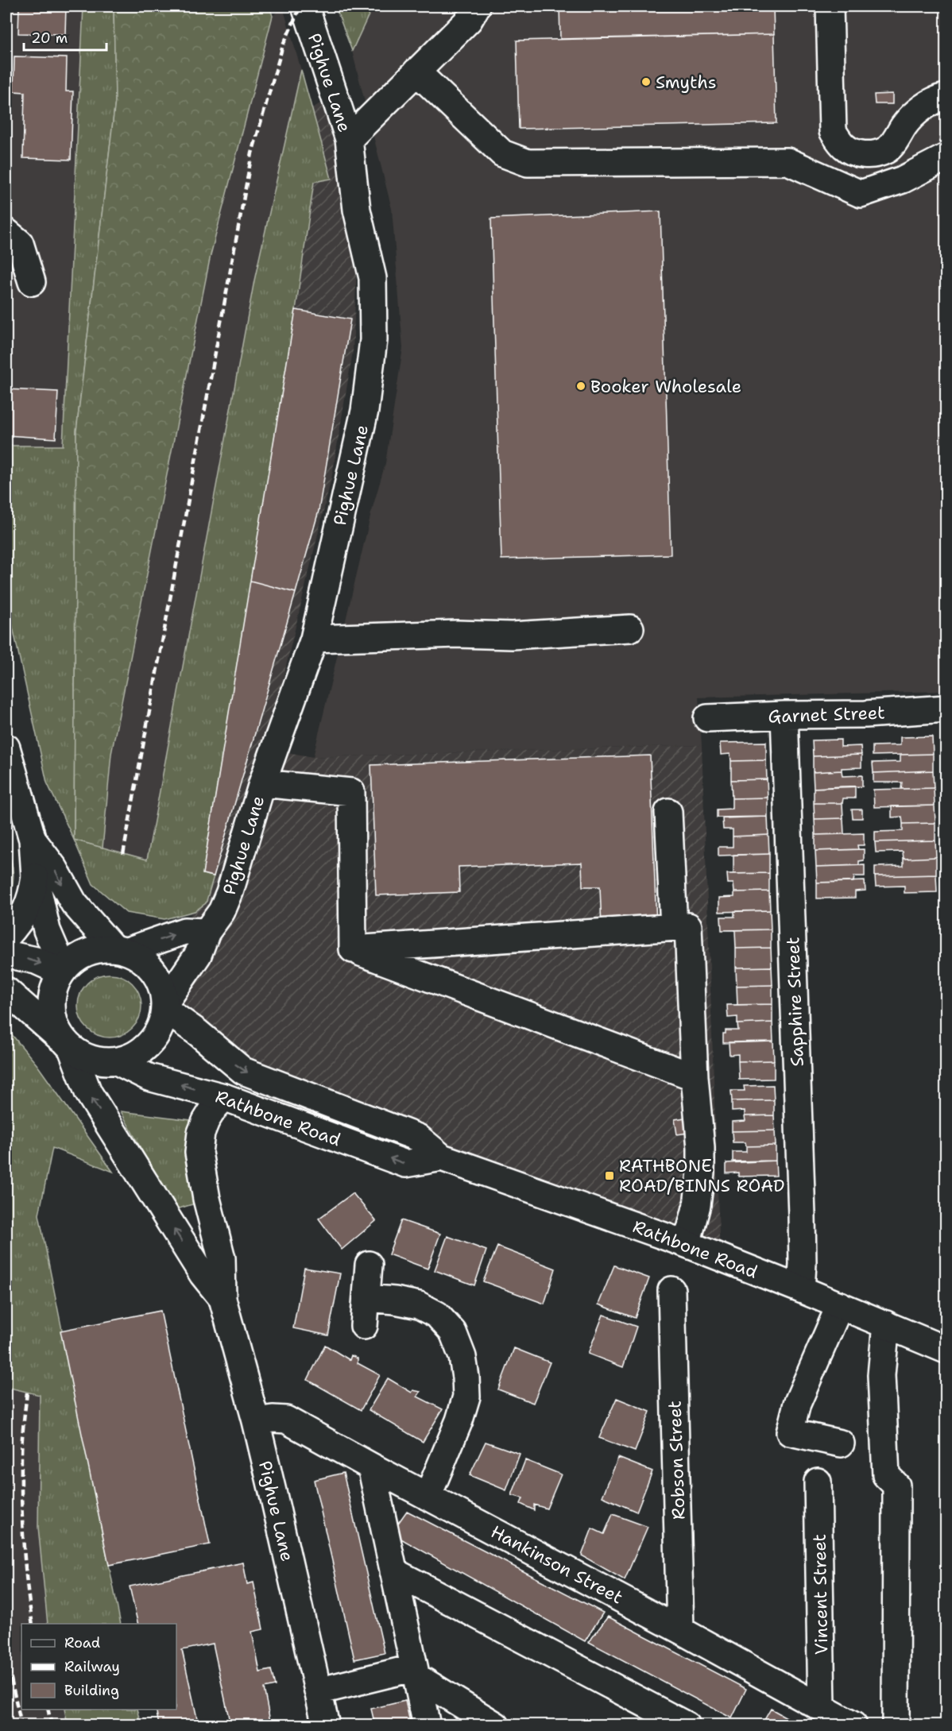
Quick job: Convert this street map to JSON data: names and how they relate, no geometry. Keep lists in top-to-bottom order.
{
  "streets": {
    "street": [
      "Pighue Lane",
      "Garnet Street",
      "Sapphire Street",
      "Rathbone Road",
      "Robson Street",
      "Hankinson Street",
      "Vincent Street"
    ]
  },
  "crossings": [
    ["Pighue Lane", "Rathbone Road"],
    ["Pighue Lane", "Hankinson Street"],
    ["Garnet Street", "Sapphire Street"],
    ["Sapphire Street", "Rathbone Road"],
    ["Robson Street", "Hankinson Street"],
    ["Hankinson Street", "Vincent Street"]
  ],
  "places": {
    "other": ["Smyths", "Booker Wholesale"],
    "transit": ["RATHBONE ROAD/BINNS ROAD"]
  },
  "legend": ["Road", "Railway", "Building"],
  "scale_bar": "20 m"
}
